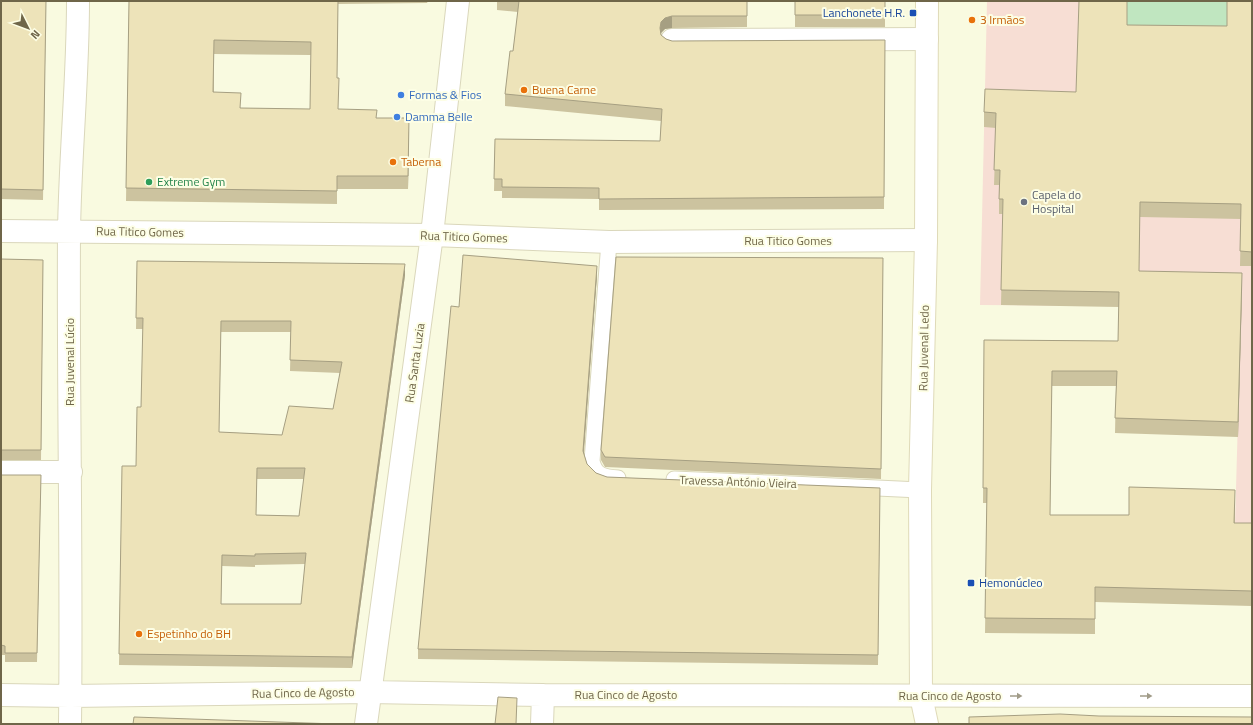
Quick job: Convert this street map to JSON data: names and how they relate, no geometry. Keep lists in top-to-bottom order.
{
  "streets": {
    "street": [
      "Rua Titico Gomes",
      "Rua Juvenal Ledo",
      "Rua Juvenal Lúcio",
      "Rua Santa Luzia",
      "Rua Cinco de Agosto"
    ],
    "lane": ["Travessa António Vieira"]
  },
  "crossings": [
    ["Rua Titico Gomes", "Rua Juvenal Ledo"],
    ["Rua Titico Gomes", "Rua Juvenal Lúcio"],
    ["Rua Titico Gomes", "Rua Santa Luzia"],
    ["Rua Juvenal Ledo", "Travessa António Vieira"],
    ["Rua Juvenal Ledo", "Rua Cinco de Agosto"],
    ["Rua Juvenal Lúcio", "Rua Cinco de Agosto"],
    ["Rua Santa Luzia", "Rua Cinco de Agosto"]
  ],
  "places": {
    "transit": ["Lanchonete H.R.", "Hemonúcleo"],
    "other": [
      "3 Irmãos",
      "Buena Carne",
      "Formas & Fios",
      "Damma Belle",
      "Taberna",
      "Extreme Gym",
      "Capela do Hospital",
      "Espetinho do BH"
    ]
  },
  "north": "bottom right"
}
